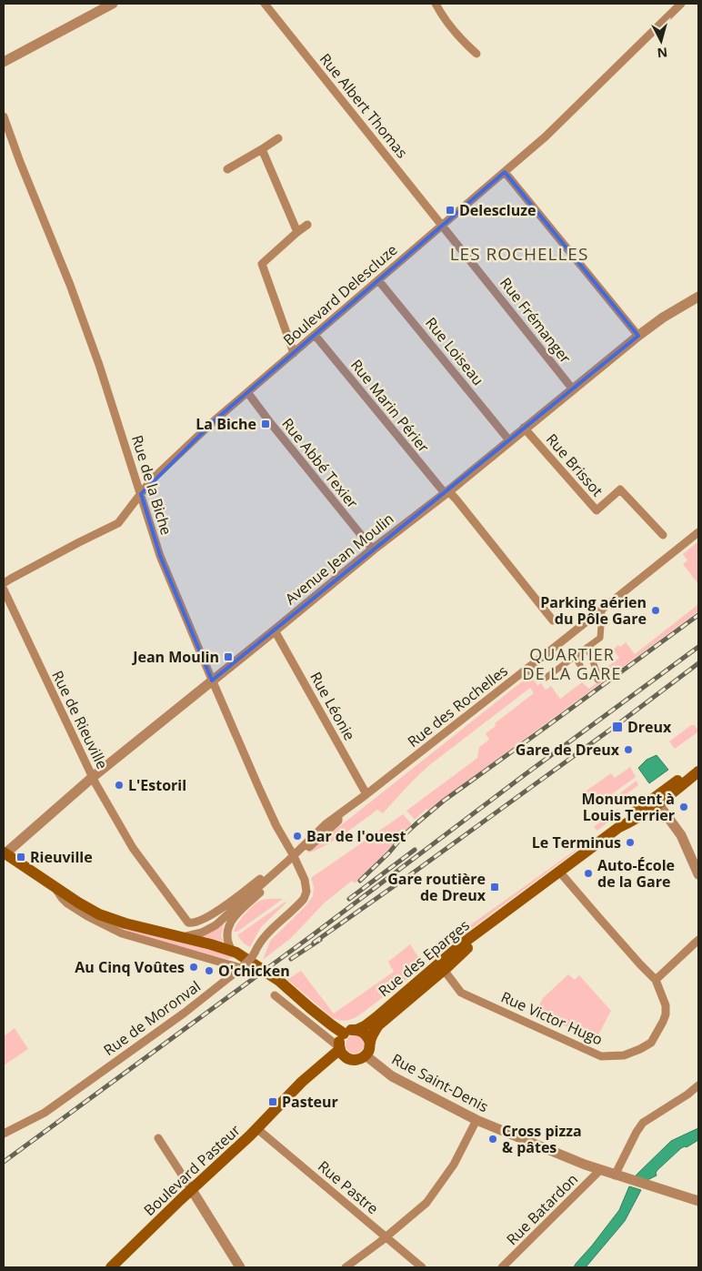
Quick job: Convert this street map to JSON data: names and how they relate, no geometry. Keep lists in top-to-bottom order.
{
  "streets": {
    "main road": ["Rue des Eparges", "Boulevard Pasteur"],
    "street": [
      "Rue Albert Thomas",
      "Boulevard Delescluze",
      "Rue Frémanger",
      "Rue Loiseau",
      "Rue Marin Périer",
      "Rue Abbé Texier",
      "Rue Brissot",
      "Rue de la Biche",
      "Avenue Jean Moulin",
      "Rue Léonie",
      "Rue des Rochelles",
      "Rue de Rieuville",
      "Rue de Moronval",
      "Rue Victor Hugo",
      "Rue Saint-Denis",
      "Rue Pastre",
      "Rue Batardon"
    ]
  },
  "crossings": [
    ["Rue Albert Thomas", "Boulevard Delescluze"],
    ["Rue Albert Thomas", "Rue Frémanger"],
    ["Boulevard Delescluze", "Rue Frémanger"],
    ["Boulevard Delescluze", "Rue Loiseau"],
    ["Boulevard Delescluze", "Rue Marin Périer"],
    ["Boulevard Delescluze", "Rue Abbé Texier"],
    ["Boulevard Delescluze", "Rue de la Biche"],
    ["Rue Frémanger", "Avenue Jean Moulin"],
    ["Rue Loiseau", "Avenue Jean Moulin"],
    ["Rue Marin Périer", "Avenue Jean Moulin"],
    ["Rue Abbé Texier", "Avenue Jean Moulin"],
    ["Rue Brissot", "Avenue Jean Moulin"],
    ["Rue de la Biche", "Avenue Jean Moulin"],
    ["Rue de la Biche", "Rue des Rochelles"],
    ["Rue de la Biche", "Rue de Moronval"],
    ["Avenue Jean Moulin", "Rue Léonie"],
    ["Avenue Jean Moulin", "Rue de Rieuville"],
    ["Rue Léonie", "Rue des Rochelles"],
    ["Rue des Rochelles", "Rue de Rieuville"],
    ["Rue des Rochelles", "Rue de Moronval"],
    ["Rue des Eparges", "Rue Victor Hugo"],
    ["Rue des Eparges", "Rue Saint-Denis"],
    ["Rue des Eparges", "Boulevard Pasteur"],
    ["Rue Saint-Denis", "Boulevard Pasteur"],
    ["Rue Saint-Denis", "Rue Batardon"],
    ["Boulevard Pasteur", "Rue Pastre"]
  ],
  "districts": ["LES ROCHELLES", "QUARTIER DE LA GARE"],
  "places": {
    "transit": [
      "Delescluze",
      "La Biche",
      "Jean Moulin",
      "Dreux",
      "Rieuville",
      "Gare routière de Dreux",
      "Pasteur"
    ],
    "other": [
      "Parking aérien du Pôle Gare",
      "Gare de Dreux",
      "L'Estoril",
      "Monument à Louis Terrier",
      "Bar de l'ouest",
      "Le Terminus",
      "Auto-École de la Gare",
      "Au Cinq Voûtes",
      "O'chicken",
      "Cross pizza & pâtes"
    ]
  },
  "north": "bottom"
}
